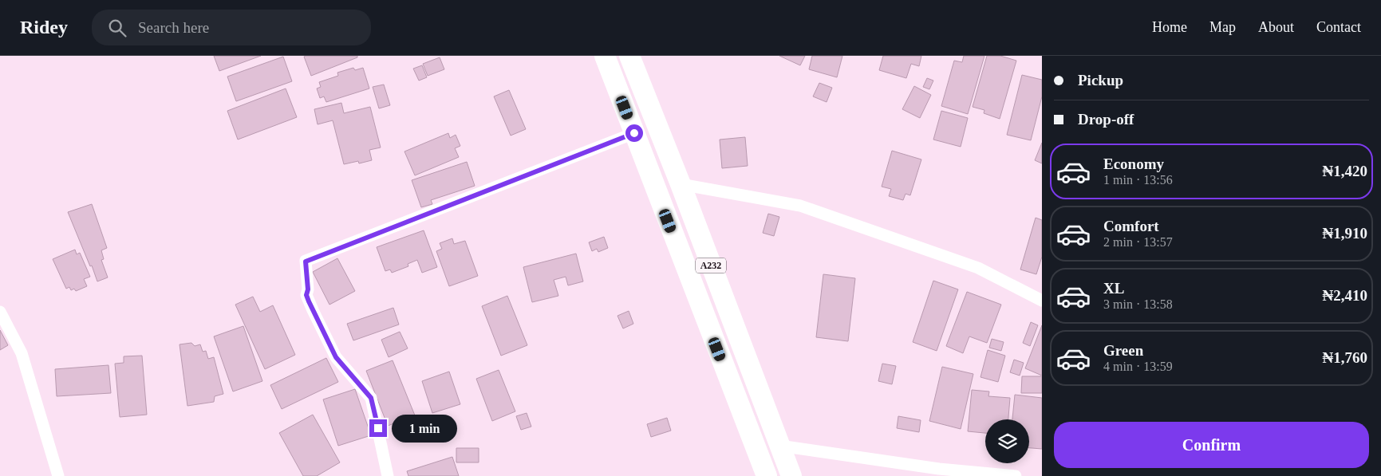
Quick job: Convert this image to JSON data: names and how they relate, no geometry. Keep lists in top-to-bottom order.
{
  "streets": {
    "highway": ["A232"]
  },
  "page": {
    "header": "Ridey",
    "search": "Search here",
    "nav": [
      "Home",
      "Map",
      "About",
      "Contact"
    ],
    "banner": ["Pickup", "Drop-off"],
    "list": [
      {
        "name": "Economy",
        "note": "1 min · 13:56",
        "value": "₦1,420"
      },
      {
        "name": "Comfort",
        "note": "2 min · 13:57",
        "value": "₦1,910"
      },
      {
        "name": "XL",
        "note": "3 min · 13:58",
        "value": "₦2,410"
      },
      {
        "name": "Green",
        "note": "4 min · 13:59",
        "value": "₦1,760"
      }
    ],
    "buttons": "Confirm",
    "bubble": "1 min"
  }
}
